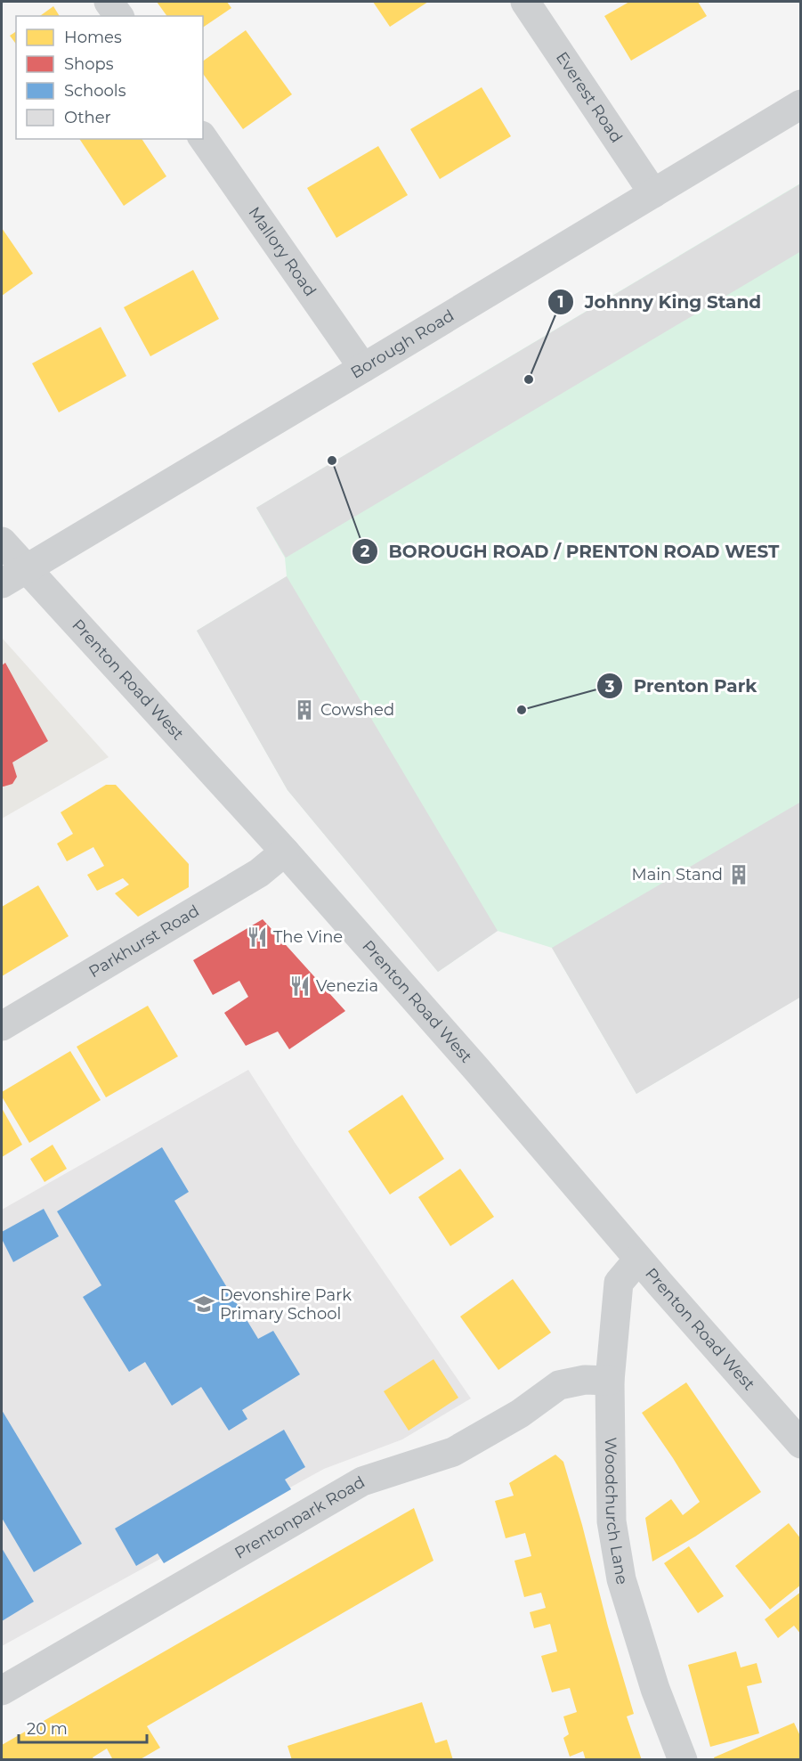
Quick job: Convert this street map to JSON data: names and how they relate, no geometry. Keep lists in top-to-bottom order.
{
  "streets": {
    "street": [
      "Everest Road",
      "Mallory Road",
      "Borough Road",
      "Prenton Road West",
      "Parkhurst Road",
      "Woodchurch Lane",
      "Prentonpark Road"
    ]
  },
  "crossings": [
    ["Everest Road", "Borough Road"],
    ["Mallory Road", "Borough Road"],
    ["Borough Road", "Prenton Road West"],
    ["Prenton Road West", "Parkhurst Road"],
    ["Prenton Road West", "Woodchurch Lane"],
    ["Woodchurch Lane", "Prentonpark Road"]
  ],
  "places": {
    "other": ["Johnny King Stand", "BOROUGH ROAD / PRENTON ROAD WEST", "Prenton Park"],
    "building": ["Cowshed", "Main Stand"],
    "restaurant": ["The Vine", "Venezia"],
    "school or university": ["Devonshire Park Primary School"]
  },
  "legend": [
    "Homes",
    "Shops",
    "Schools",
    "Other"
  ],
  "scale_bar": "20 m"
}
